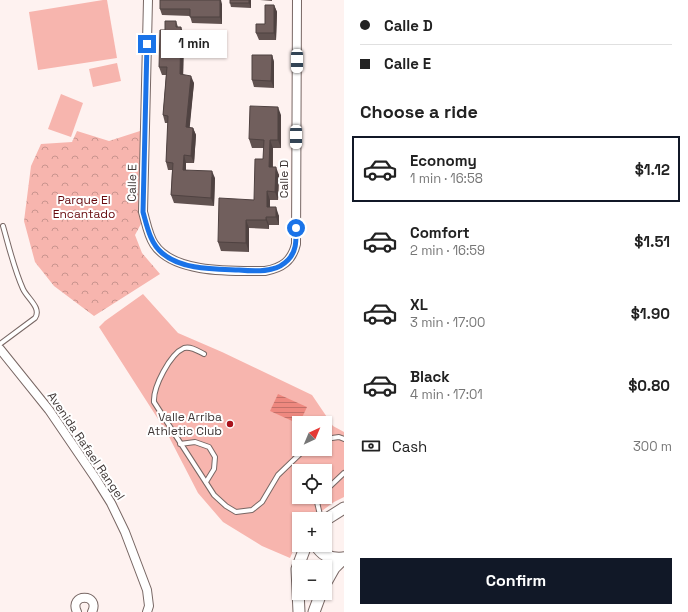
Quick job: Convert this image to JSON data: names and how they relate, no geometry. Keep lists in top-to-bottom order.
{
  "streets": {
    "street": ["Calle D", "Calle E", "Avenida Rafael Rangel"]
  },
  "crossings": [
    ["Calle D", "Calle E"]
  ],
  "parks": ["Parque El Encantado"],
  "places": ["Valle Arriba Athletic Club"],
  "north": "top right",
  "page": {
    "banner": ["Calle D", "Calle E"],
    "bubble": "1 min",
    "heading": "Choose a ride",
    "list": [
      {
        "name": "Economy",
        "note": "1 min · 16:58",
        "value": "$1.12"
      },
      {
        "name": "Comfort",
        "note": "2 min · 16:59",
        "value": "$1.51"
      },
      {
        "name": "XL",
        "note": "3 min · 17:00",
        "value": "$1.90"
      },
      {
        "name": "Black",
        "note": "4 min · 17:01",
        "value": "$0.80"
      }
    ],
    "map_buttons": ["+", "−"],
    "pay": ["Cash", "300 m"],
    "buttons": "Confirm"
  }
}
